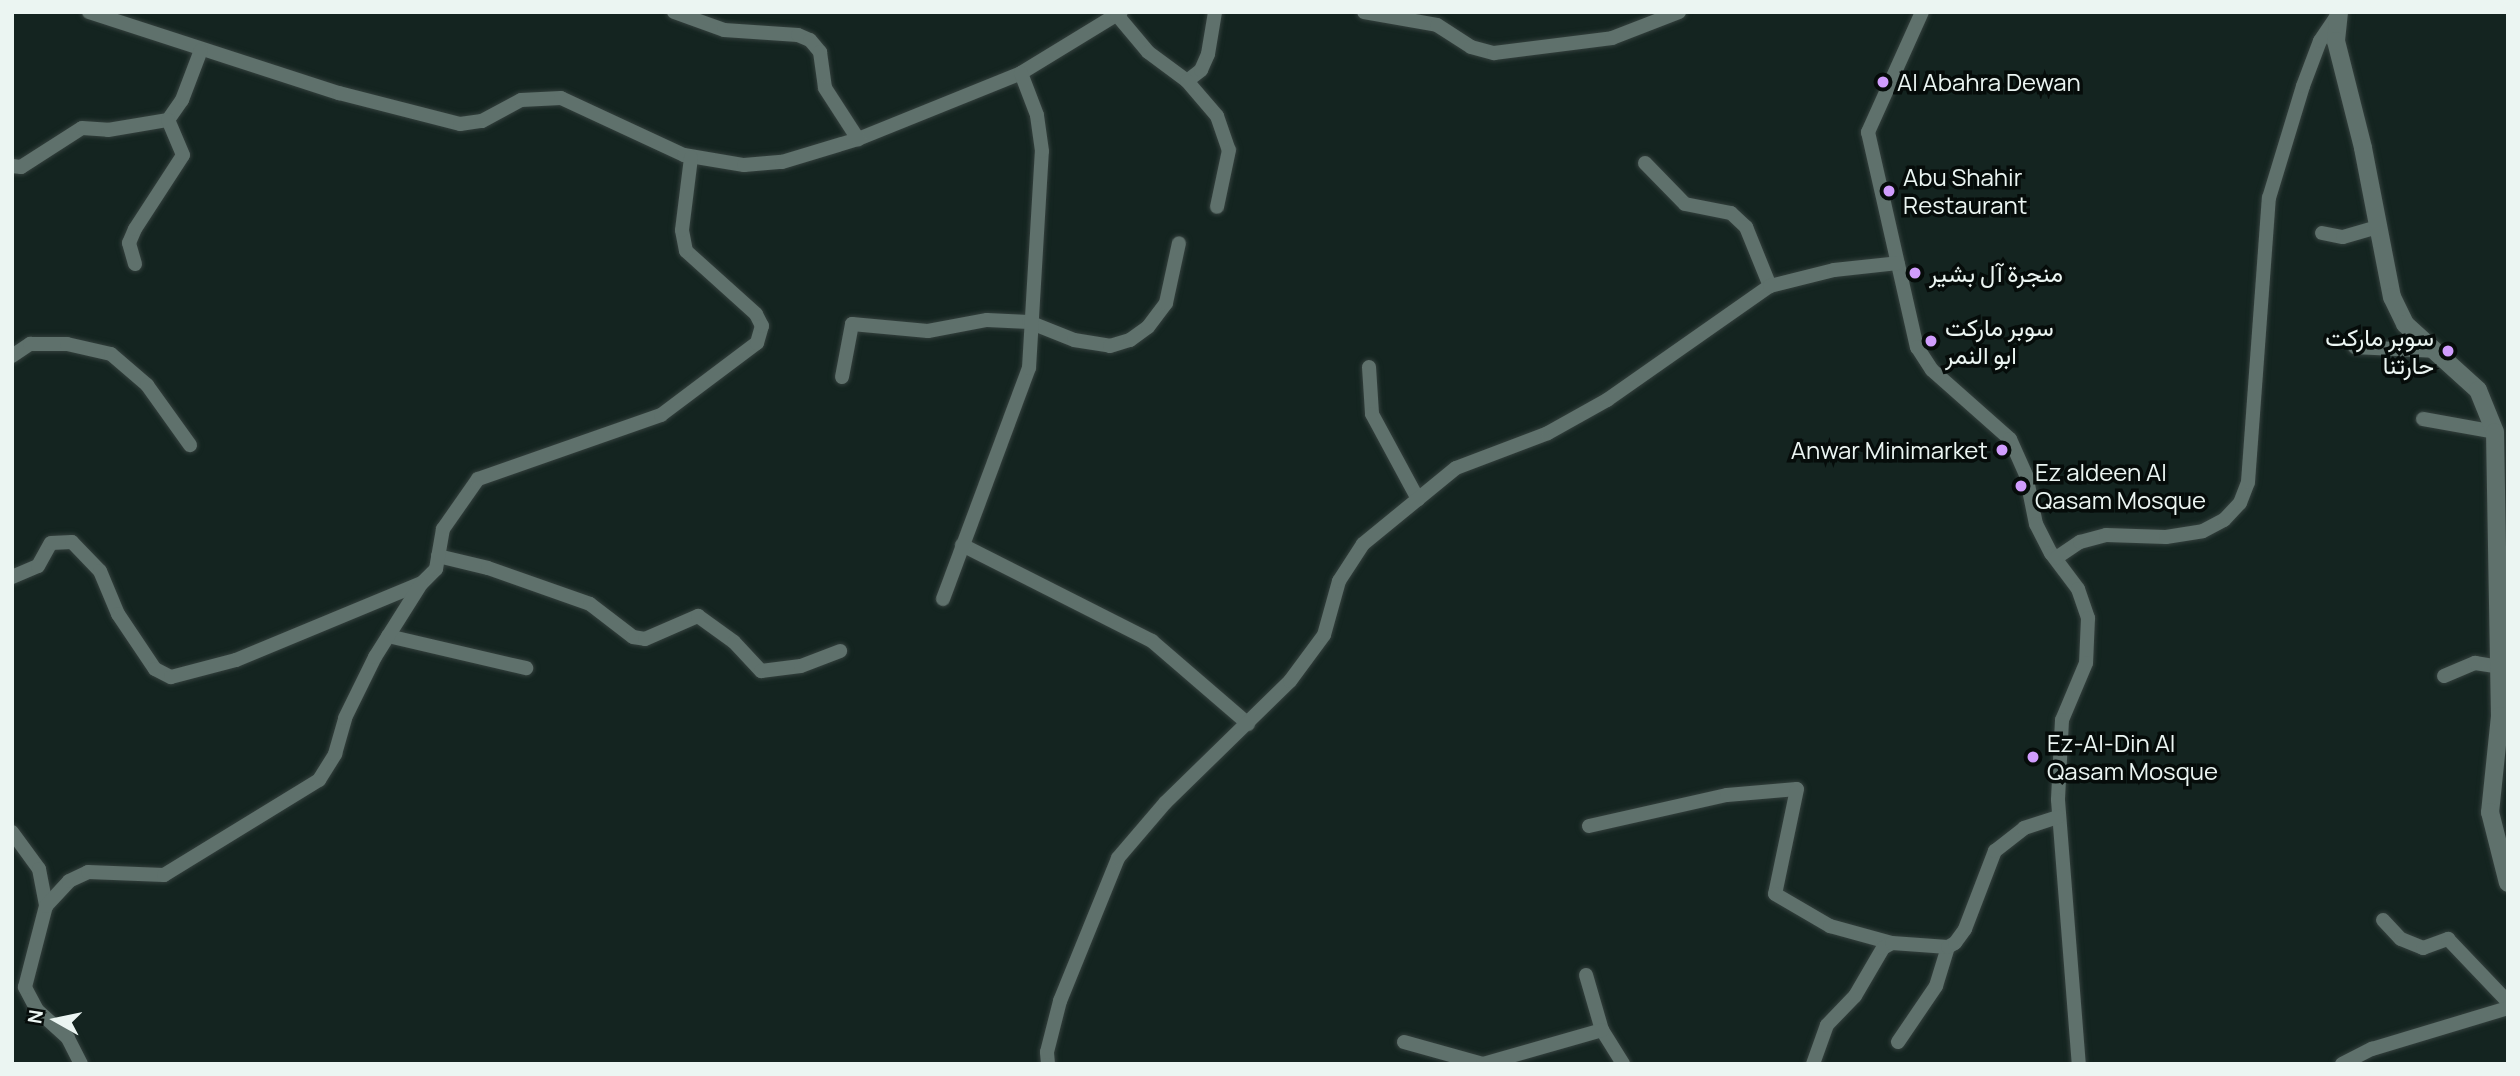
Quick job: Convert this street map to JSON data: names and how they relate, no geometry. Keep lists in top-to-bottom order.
{
  "places": [
    "Al Abahra Dewan",
    "Abu Shahir Restaurant",
    "منجرة آل بشير",
    "سوبر ماركت ابو النمر",
    "سوبر ماركت حارتنا",
    "Anwar Minimarket",
    "Ez aldeen Al Qasam Mosque",
    "Ez-Al-Din Al Qasam Mosque"
  ],
  "north": "left"
}
